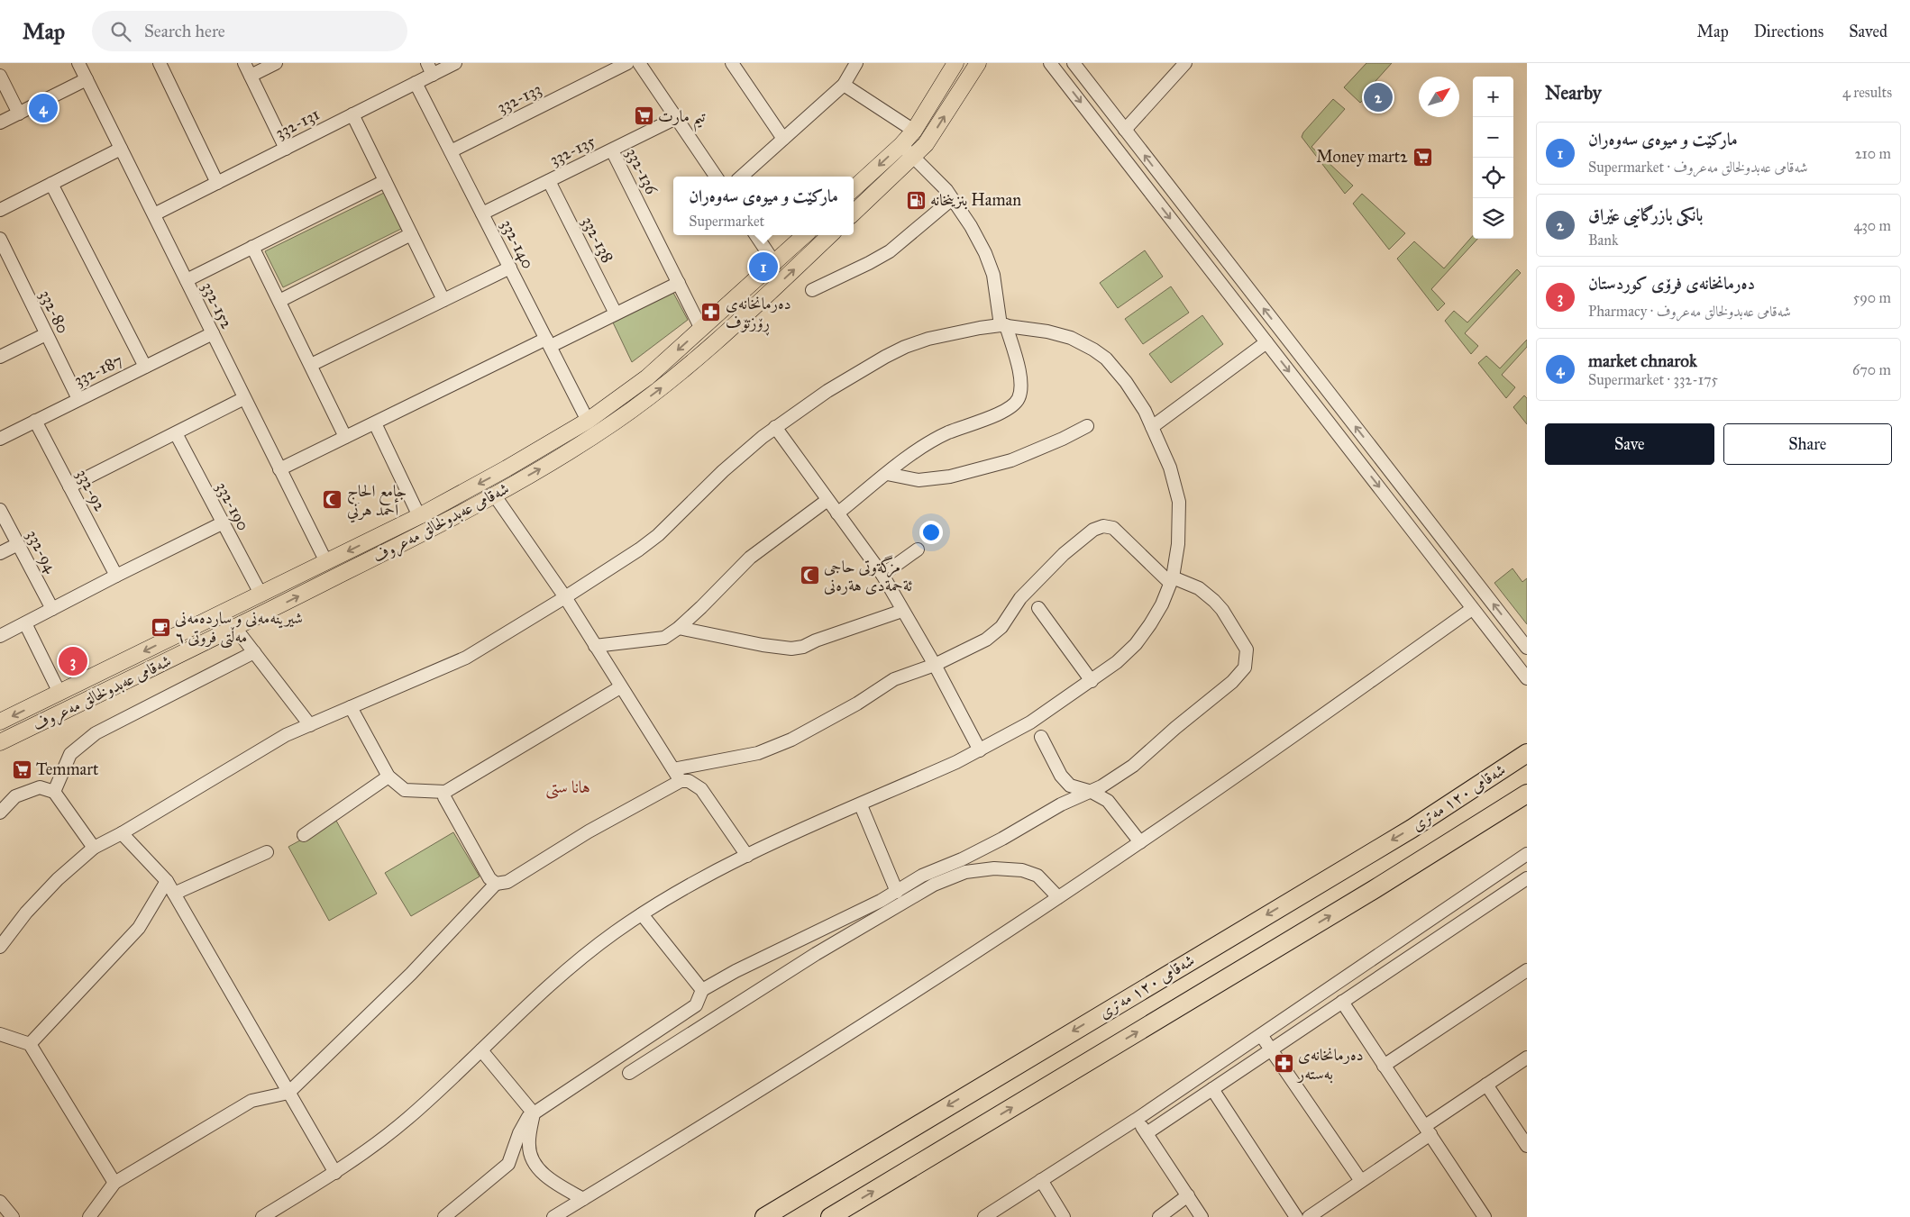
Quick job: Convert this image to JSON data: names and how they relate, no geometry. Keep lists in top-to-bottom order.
{
  "streets": {
    "highway": ["شەقامی ١٢٠ مەتری"],
    "main road": ["شەقامی عەبدولخالق مەعروف"],
    "street": [
      "332-133",
      "332-131",
      "332-135",
      "332-136",
      "332-138",
      "332-140",
      "332-152",
      "332-80",
      "332-187",
      "332-92",
      "332-190",
      "332-94"
    ]
  },
  "crossings": [
    ["332-133", "332-140"],
    ["332-131", "332-140"],
    ["332-131", "332-152"],
    ["332-135", "332-136"],
    ["332-135", "332-138"],
    ["332-135", "332-140"],
    ["332-136", "شەقامی عەبدولخالق مەعروف"],
    ["332-140", "شەقامی عەبدولخالق مەعروف"],
    ["332-152", "332-187"],
    ["332-152", "شەقامی عەبدولخالق مەعروف"],
    ["332-80", "332-187"],
    ["332-187", "332-92"],
    ["332-190", "شەقامی عەبدولخالق مەعروف"]
  ],
  "districts": ["هانا ستى"],
  "places": {
    "supermarket": ["تيم مارت", "Money mart2", "Temmart"],
    "fuel station": ["بنزینخانە Haman"],
    "pharmacy": ["دەرمانخانەی ڕۆزتۆف", "دەرمانخانەی بەستەر"],
    "mosque": ["جامع الحاج أحمد هرني", "مزگةوتی حاجی ئةحمةدی هةرەنی"],
    "cafe": ["شیرینەمەنی و ساردەمەنی مەڵتی فروتی ٦"]
  },
  "north": "top right",
  "page": {
    "header": "Map",
    "search": "Search here",
    "nav": ["Map", "Directions", "Saved"],
    "heading": ["Nearby", "4 results"],
    "map_buttons": ["+", "−"],
    "pins": [
      "2",
      "4",
      "1",
      "3"
    ],
    "list": [
      {
        "mark": "1",
        "name": "مارکێت و میوەی سەوەران",
        "note": "Supermarket · شەقامی عەبدولخالق مەعروف",
        "value": "210 m"
      },
      {
        "mark": "2",
        "name": "بانکی بازرگانیی عێراق",
        "note": "Bank",
        "value": "430 m"
      },
      {
        "mark": "3",
        "name": "دەرمانخانەی فرۆی کوردستان",
        "note": "Pharmacy · شەقامی عەبدولخالق مەعروف",
        "value": "590 m"
      },
      {
        "mark": "4",
        "name": "market chnarok",
        "note": "Supermarket · 332-175",
        "value": "670 m"
      }
    ],
    "popup": ["مارکێت و میوەی سەوەران", "Supermarket"],
    "buttons": ["Save", "Share"]
  }
}
